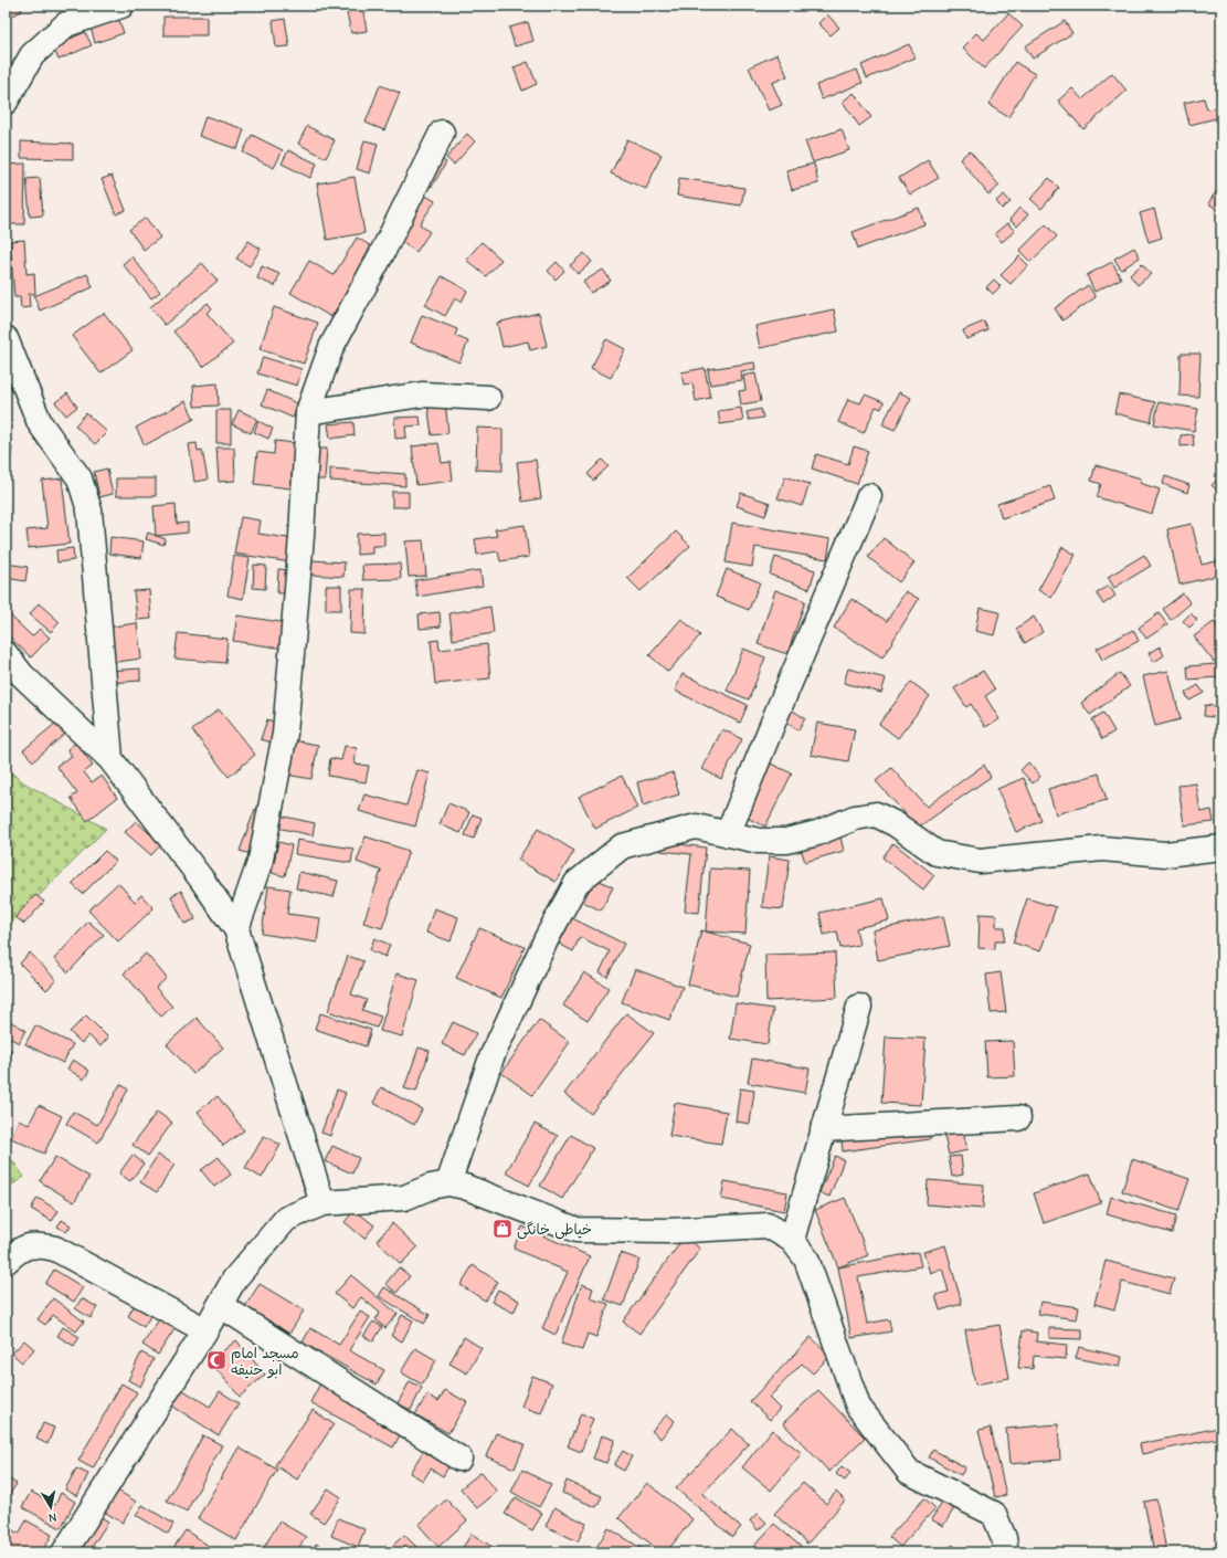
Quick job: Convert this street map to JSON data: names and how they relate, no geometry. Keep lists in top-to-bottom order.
{
  "places": {
    "shop": ["خیاطی خانگی"],
    "mosque": ["مسجد امام ابو حنیفه"]
  },
  "north": "bottom"
}
